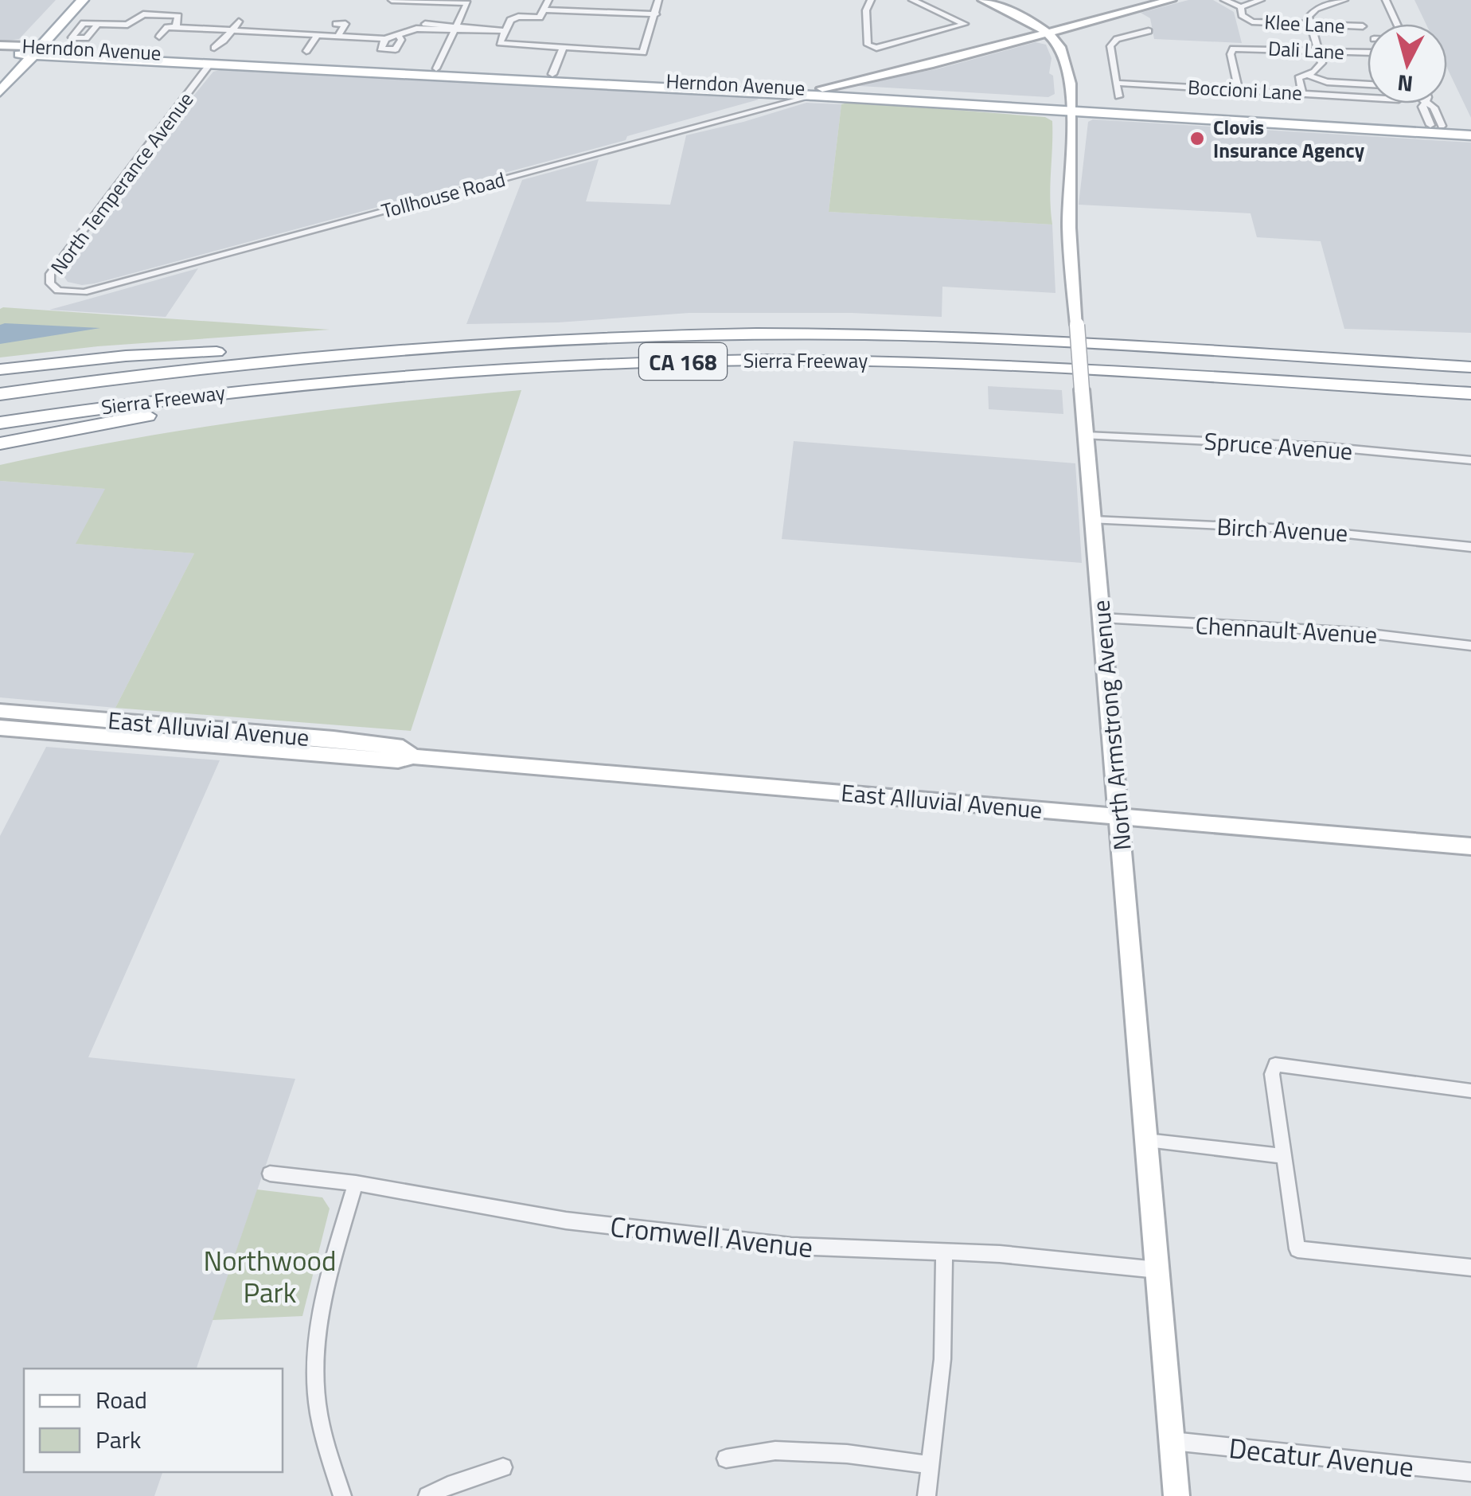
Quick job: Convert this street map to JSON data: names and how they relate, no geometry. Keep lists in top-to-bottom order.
{
  "streets": {
    "highway": ["Sierra Freeway", "CA 168"],
    "main road": ["Herndon Avenue"],
    "street": [
      "Klee Lane",
      "Dali Lane",
      "Boccioni Lane",
      "North Temperance Avenue",
      "Tollhouse Road",
      "Spruce Avenue",
      "Birch Avenue",
      "Chennault Avenue",
      "North Armstrong Avenue",
      "East Alluvial Avenue",
      "Cromwell Avenue",
      "Decatur Avenue"
    ]
  },
  "crossings": [
    ["Herndon Avenue", "North Temperance Avenue"],
    ["Herndon Avenue", "Tollhouse Road"],
    ["Herndon Avenue", "North Armstrong Avenue"],
    ["Dali Lane", "Boccioni Lane"],
    ["North Temperance Avenue", "Tollhouse Road"],
    ["Spruce Avenue", "North Armstrong Avenue"],
    ["Birch Avenue", "North Armstrong Avenue"],
    ["Chennault Avenue", "North Armstrong Avenue"],
    ["North Armstrong Avenue", "East Alluvial Avenue"],
    ["North Armstrong Avenue", "Cromwell Avenue"],
    ["North Armstrong Avenue", "Decatur Avenue"]
  ],
  "parks": ["Northwood Park"],
  "places": ["Clovis Insurance Agency"],
  "legend": ["Road", "Park"],
  "north": "bottom"
}
